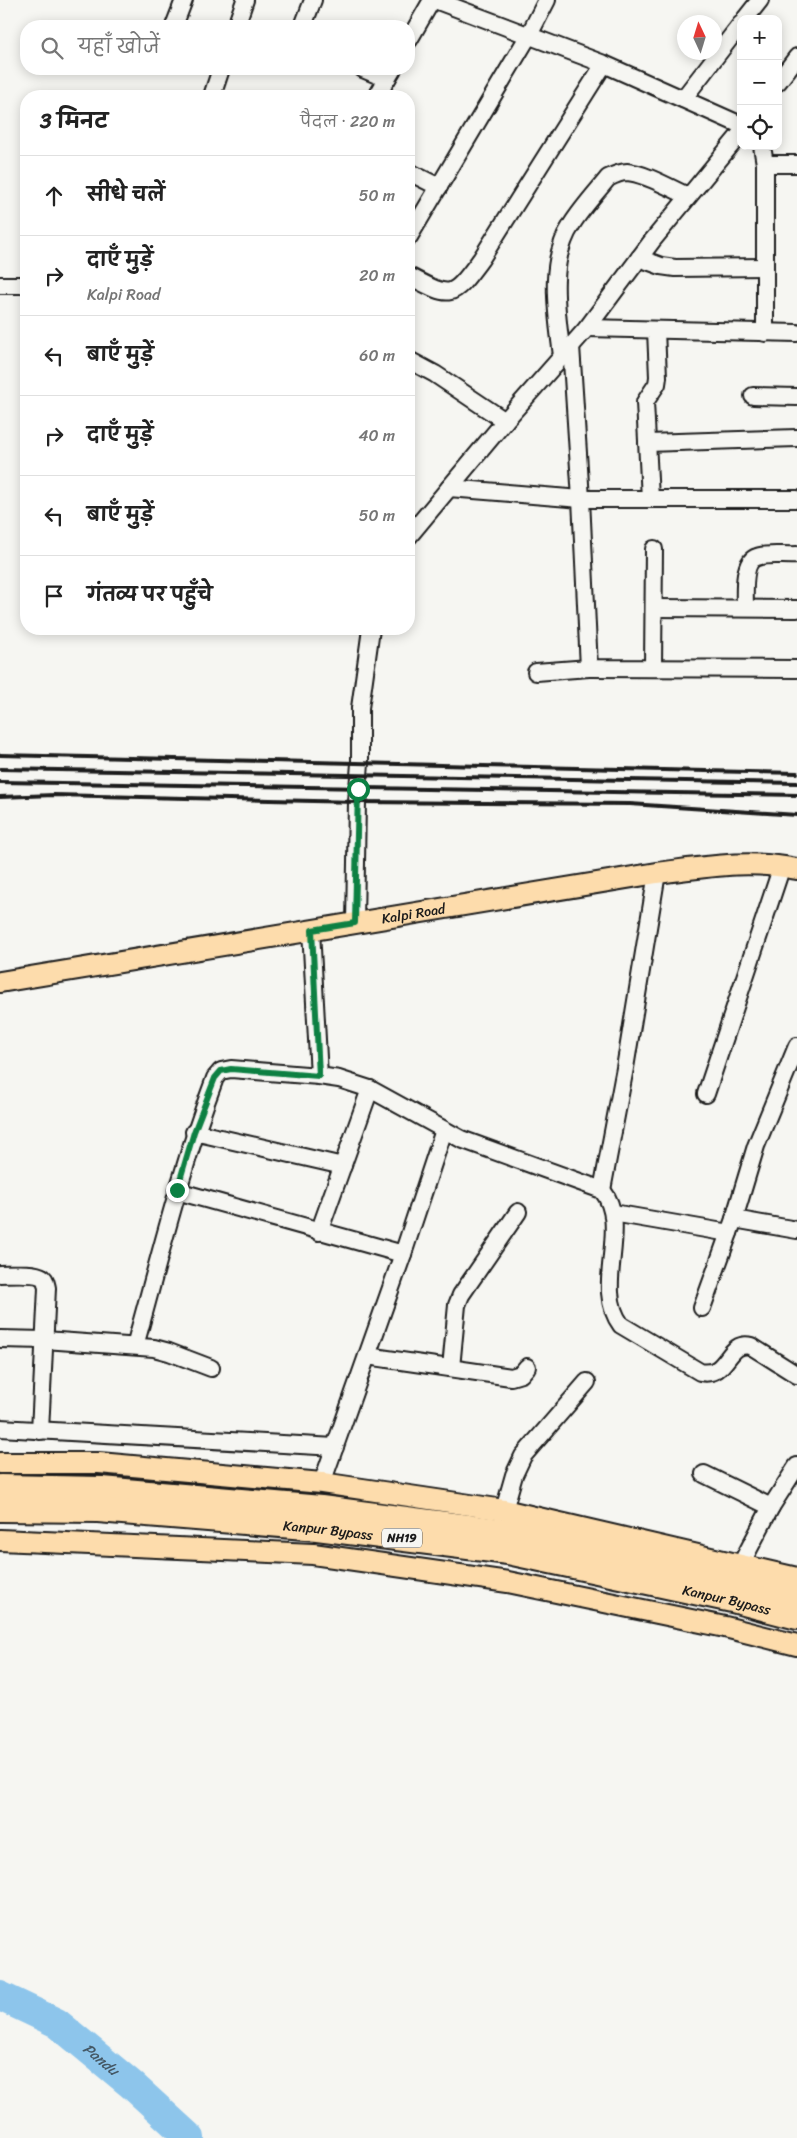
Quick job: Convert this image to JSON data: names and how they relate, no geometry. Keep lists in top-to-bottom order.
{
  "streets": {
    "highway": ["Kanpur Bypass", "NH19"],
    "main road": ["Kalpi Road"]
  },
  "water": ["Pandu"],
  "north": "top",
  "page": {
    "map_buttons": ["+", "−"],
    "search": "यहाँ खोजें",
    "heading": ["3 मिनट", "पैदल · 220 m"],
    "list": [
      ["सीधे चलें", "50 m"],
      ["दाएँ मुड़ें", "Kalpi Road", "20 m"],
      ["बाएँ मुड़ें", "60 m"],
      ["दाएँ मुड़ें", "40 m"],
      ["बाएँ मुड़ें", "50 m"],
      "गंतव्य पर पहुँचे"
    ]
  }
}
